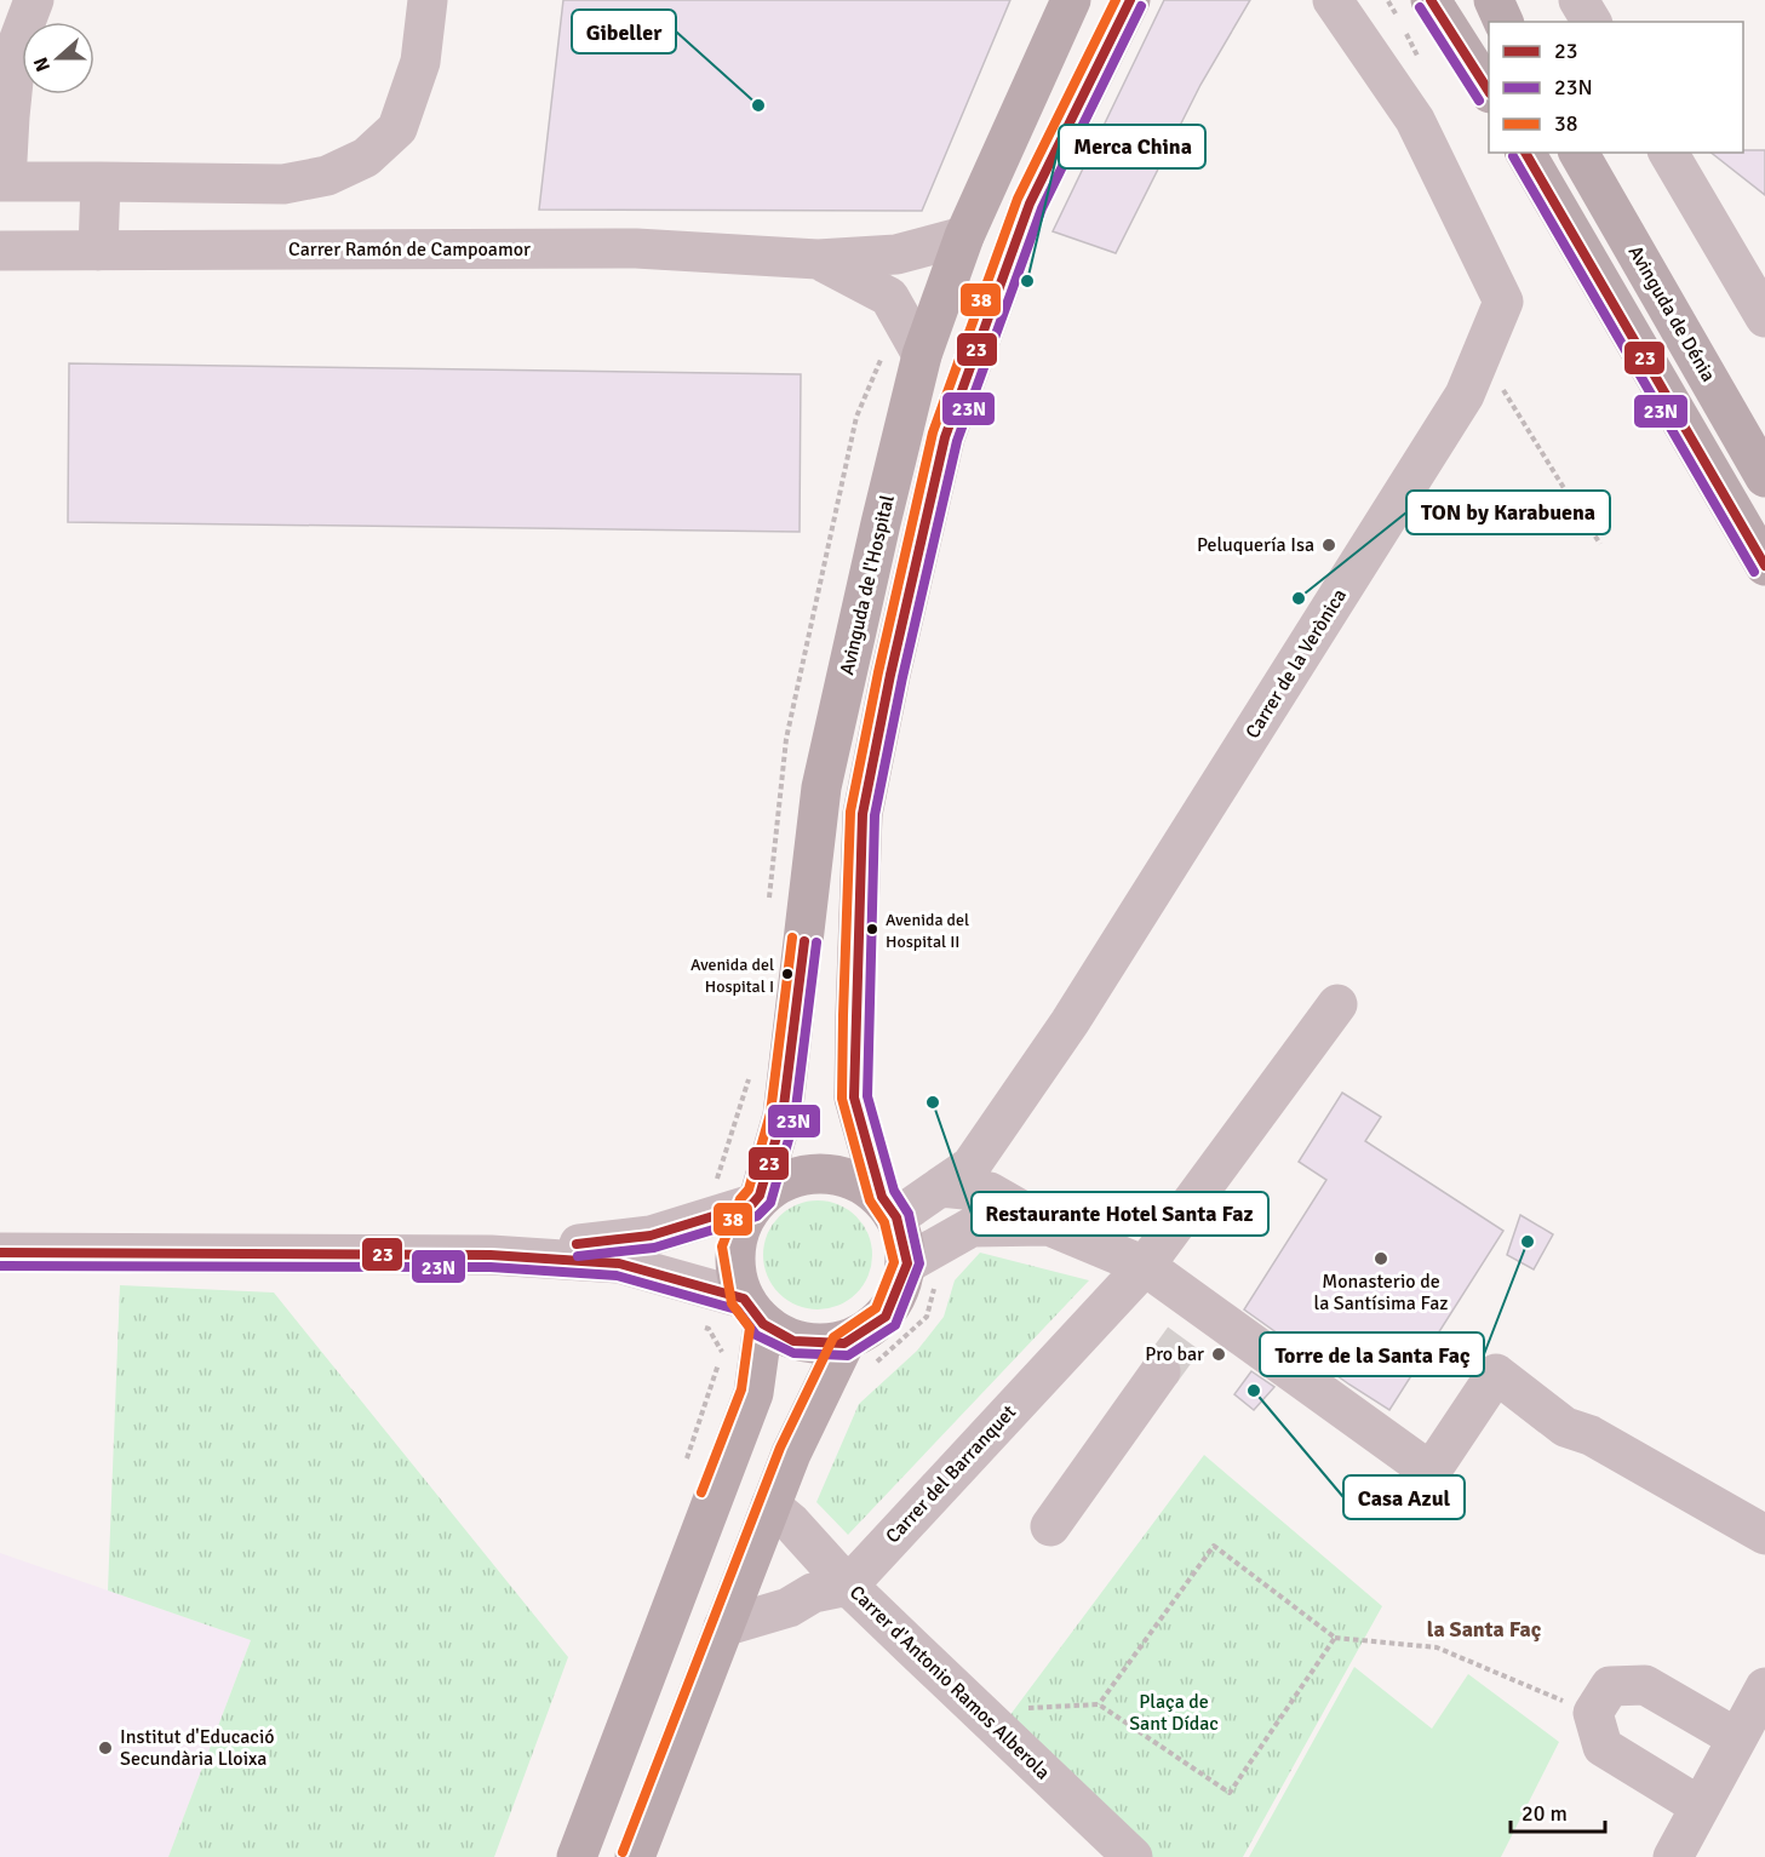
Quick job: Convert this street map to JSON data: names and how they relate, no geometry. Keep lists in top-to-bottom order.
{
  "streets": {
    "main road": ["Avinguda de Dénia", "Avinguda de l'Hospital"],
    "street": [
      "Carrer Ramón de Campoamor",
      "Carrer de la Verònica",
      "Carrer del Barranquet",
      "Carrer d'Antonio Ramos Alberola"
    ]
  },
  "crossings": [
    ["Carrer Ramón de Campoamor", "Avinguda de l'Hospital"],
    ["Avinguda de l'Hospital", "Carrer de la Verònica"],
    ["Carrer del Barranquet", "Carrer d'Antonio Ramos Alberola"]
  ],
  "districts": ["la Santa Faç"],
  "parks": ["Plaça de Sant Dídac"],
  "places": [
    "Gibeller",
    "Merca China",
    "Peluquería Isa",
    "TON by Karabuena",
    "Avenida del Hospital II",
    "Avenida del Hospital I",
    "Restaurante Hotel Santa Faz",
    "Torre de la Santa Faç",
    "Monasterio de la Santísima Faz",
    "Pro bar",
    "Casa Azul",
    "Institut d'Educació Secundària Lloixa"
  ],
  "lines": ["transit line 23", "transit line 38", "transit line 23N"],
  "legend": ["23", "23N", "38"],
  "scale_bar": "20 m",
  "north": "left"
}
